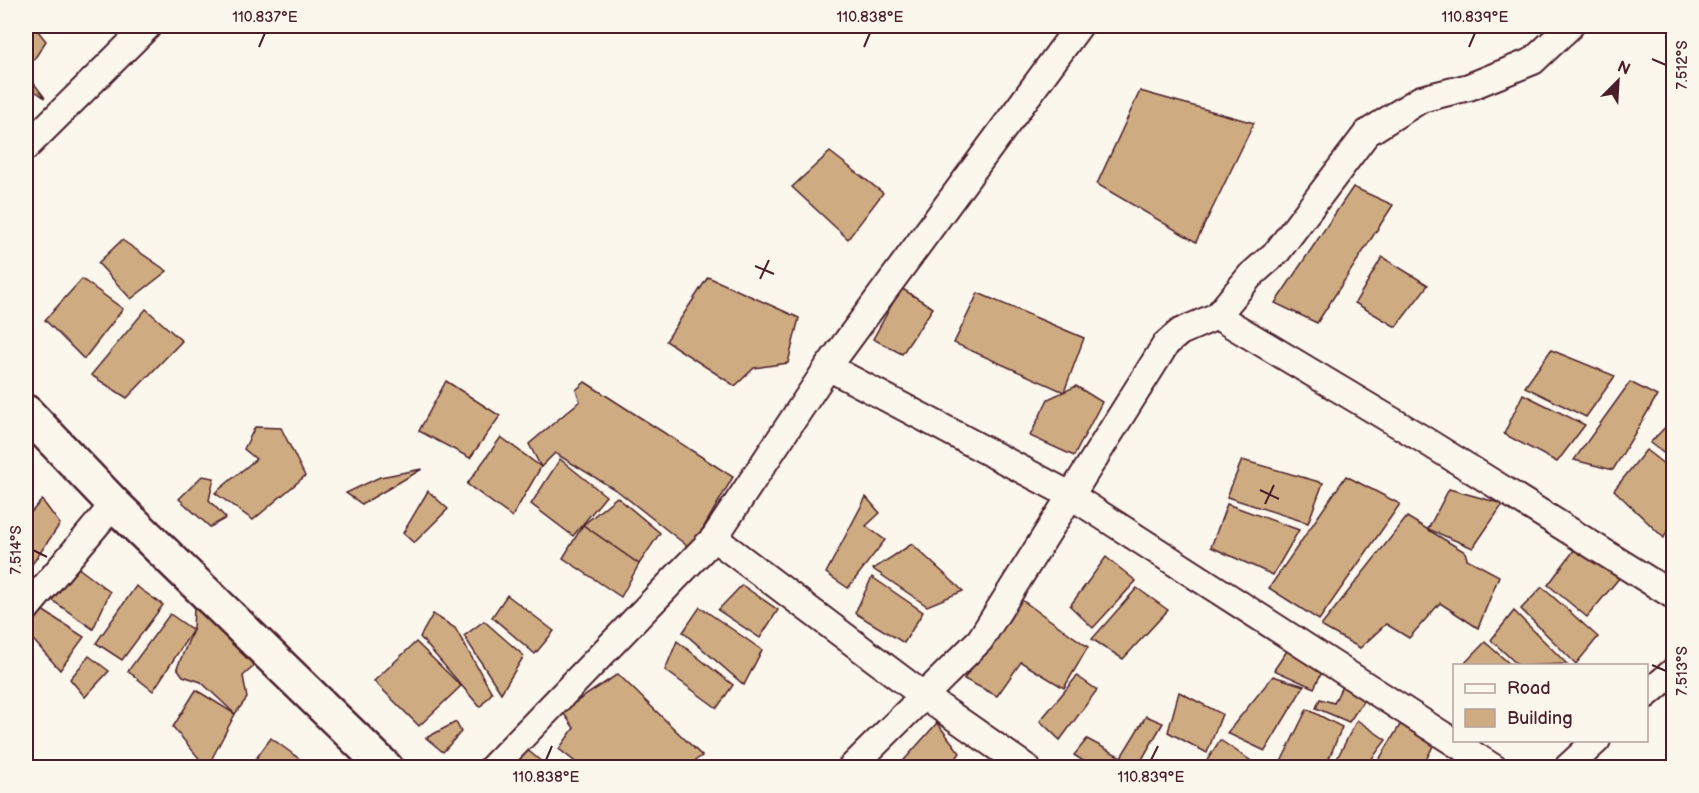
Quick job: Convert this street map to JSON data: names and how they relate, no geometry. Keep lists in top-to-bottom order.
{
  "legend": ["Road", "Building"],
  "north": "top right",
  "coordinates": [
    "110.837°E",
    "110.838°E",
    "110.839°E",
    "7.512°S",
    "7.514°S",
    "7.513°S"
  ]
}
